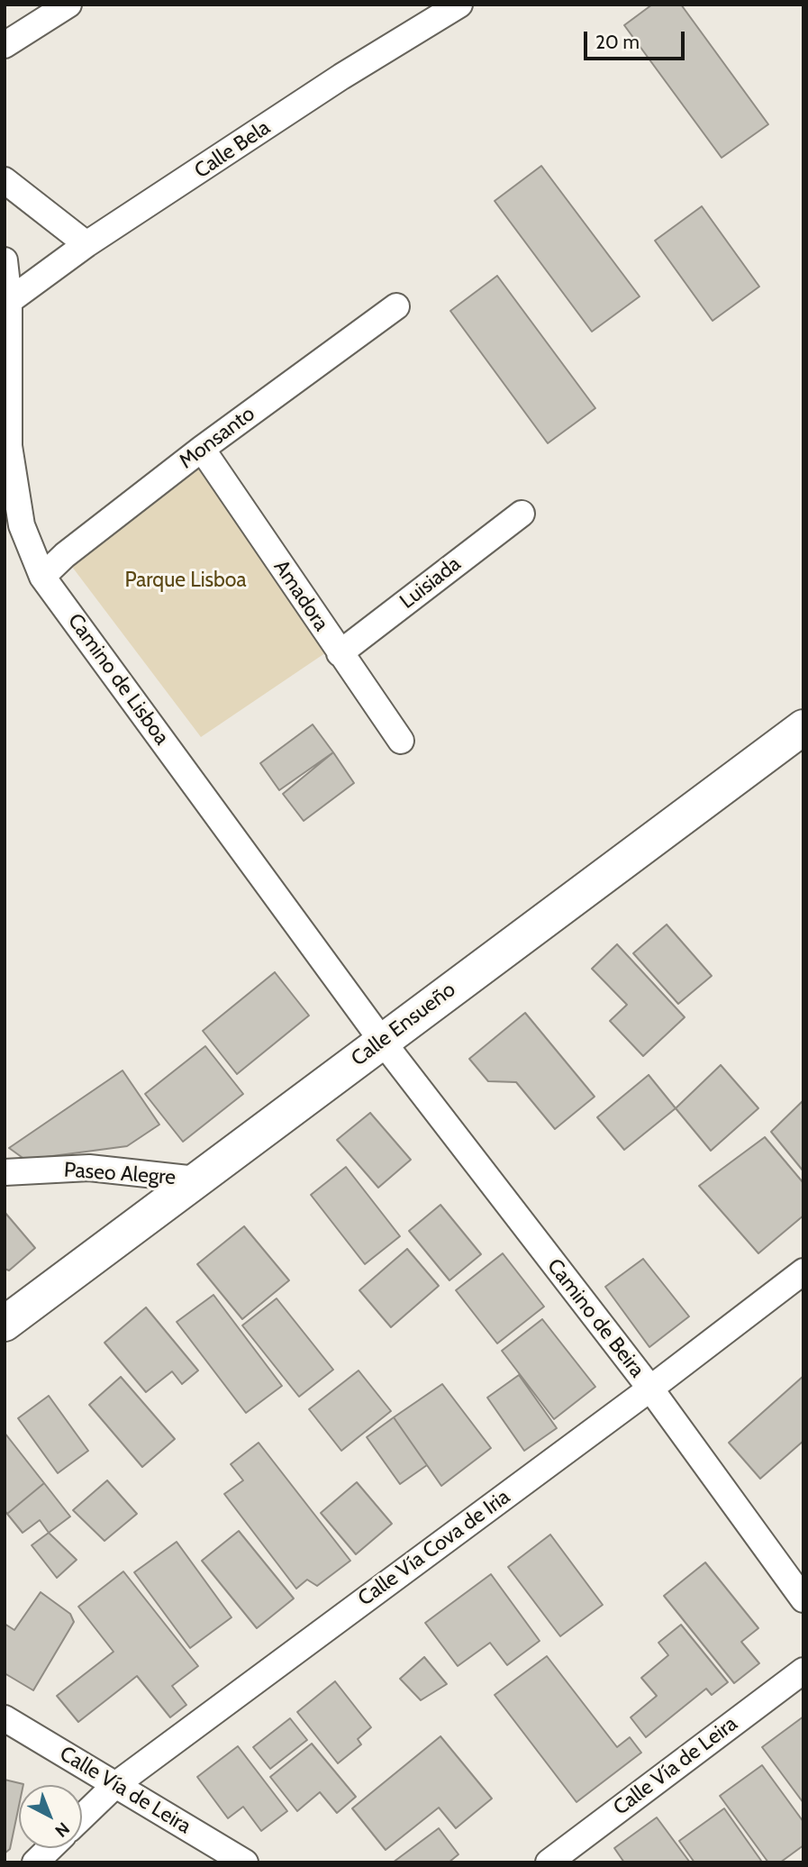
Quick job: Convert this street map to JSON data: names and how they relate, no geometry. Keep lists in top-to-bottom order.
{
  "streets": {
    "street": [
      "Calle Bela",
      "Monsanto",
      "Luisiada",
      "Amadora",
      "Camino de Lisboa",
      "Calle Ensueño",
      "Paseo Alegre",
      "Camino de Beira",
      "Calle Vía Cova de Iria",
      "Calle Vía de Leira"
    ]
  },
  "crossings": [
    ["Calle Bela", "Camino de Lisboa"],
    ["Monsanto", "Amadora"],
    ["Monsanto", "Camino de Lisboa"],
    ["Luisiada", "Amadora"],
    ["Camino de Lisboa", "Calle Ensueño"],
    ["Camino de Lisboa", "Camino de Beira"],
    ["Calle Ensueño", "Paseo Alegre"],
    ["Calle Ensueño", "Camino de Beira"],
    ["Camino de Beira", "Calle Vía Cova de Iria"],
    ["Calle Vía Cova de Iria", "Calle Vía de Leira"]
  ],
  "parks": ["Parque Lisboa"],
  "scale_bar": "20 m",
  "north": "bottom right"
}
